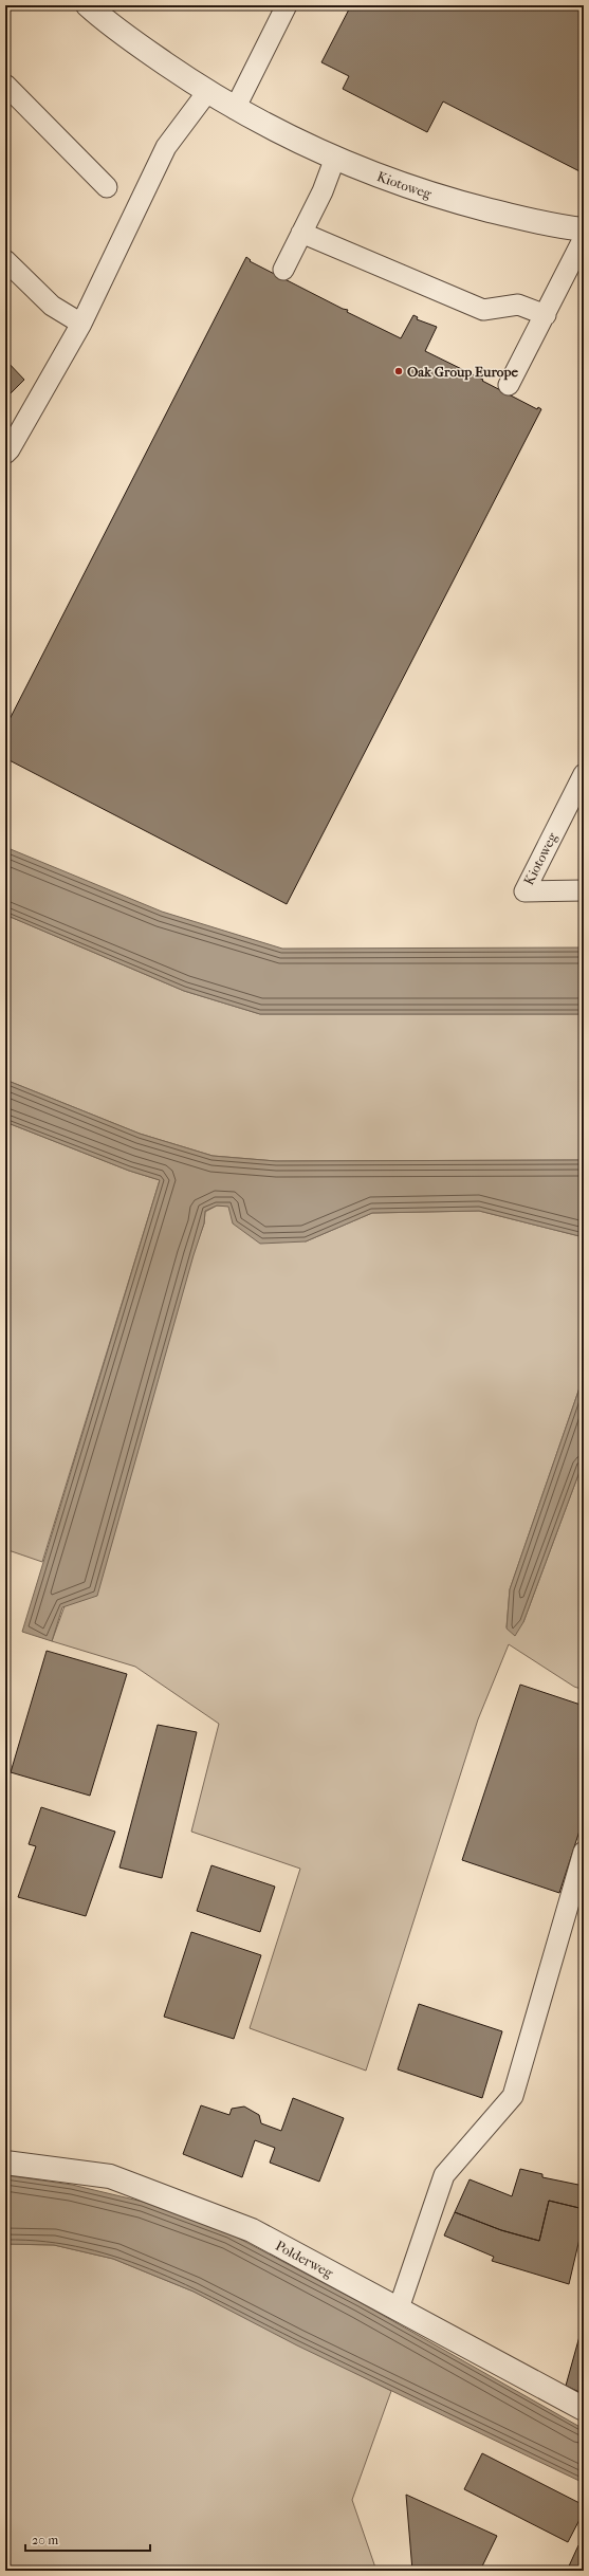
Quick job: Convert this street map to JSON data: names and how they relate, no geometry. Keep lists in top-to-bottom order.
{
  "streets": {
    "street": ["Kiotoweg", "Polderweg"]
  },
  "places": ["Oak Group Europe"],
  "scale_bar": "20 m"
}
